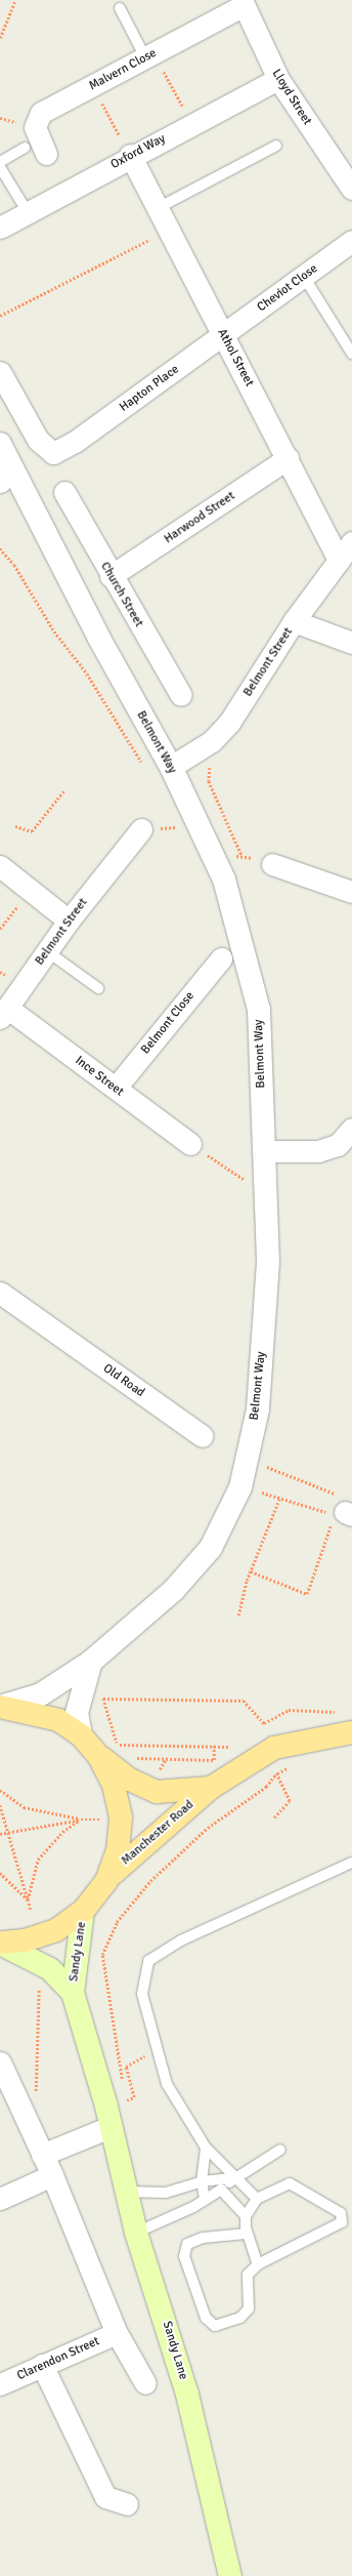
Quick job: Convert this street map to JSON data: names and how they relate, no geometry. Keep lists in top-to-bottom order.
{
  "streets": {
    "main road": ["Manchester Road", "Sandy Lane"],
    "street": [
      "Malvern Close",
      "Lloyd Street",
      "Oxford Way",
      "Cheviot Close",
      "Athol Street",
      "Hapton Place",
      "Harwood Street",
      "Church Street",
      "Belmont Street",
      "Belmont Way",
      "Belmont Close",
      "Ince Street",
      "Old Road",
      "Clarendon Street"
    ]
  },
  "crossings": [
    ["Malvern Close", "Lloyd Street"],
    ["Lloyd Street", "Oxford Way"],
    ["Oxford Way", "Athol Street"],
    ["Cheviot Close", "Athol Street"],
    ["Cheviot Close", "Hapton Place"],
    ["Athol Street", "Hapton Place"],
    ["Athol Street", "Harwood Street"],
    ["Athol Street", "Belmont Street"],
    ["Harwood Street", "Church Street"],
    ["Belmont Street", "Belmont Way"],
    ["Belmont Street", "Ince Street"],
    ["Belmont Close", "Ince Street"]
  ]
}
